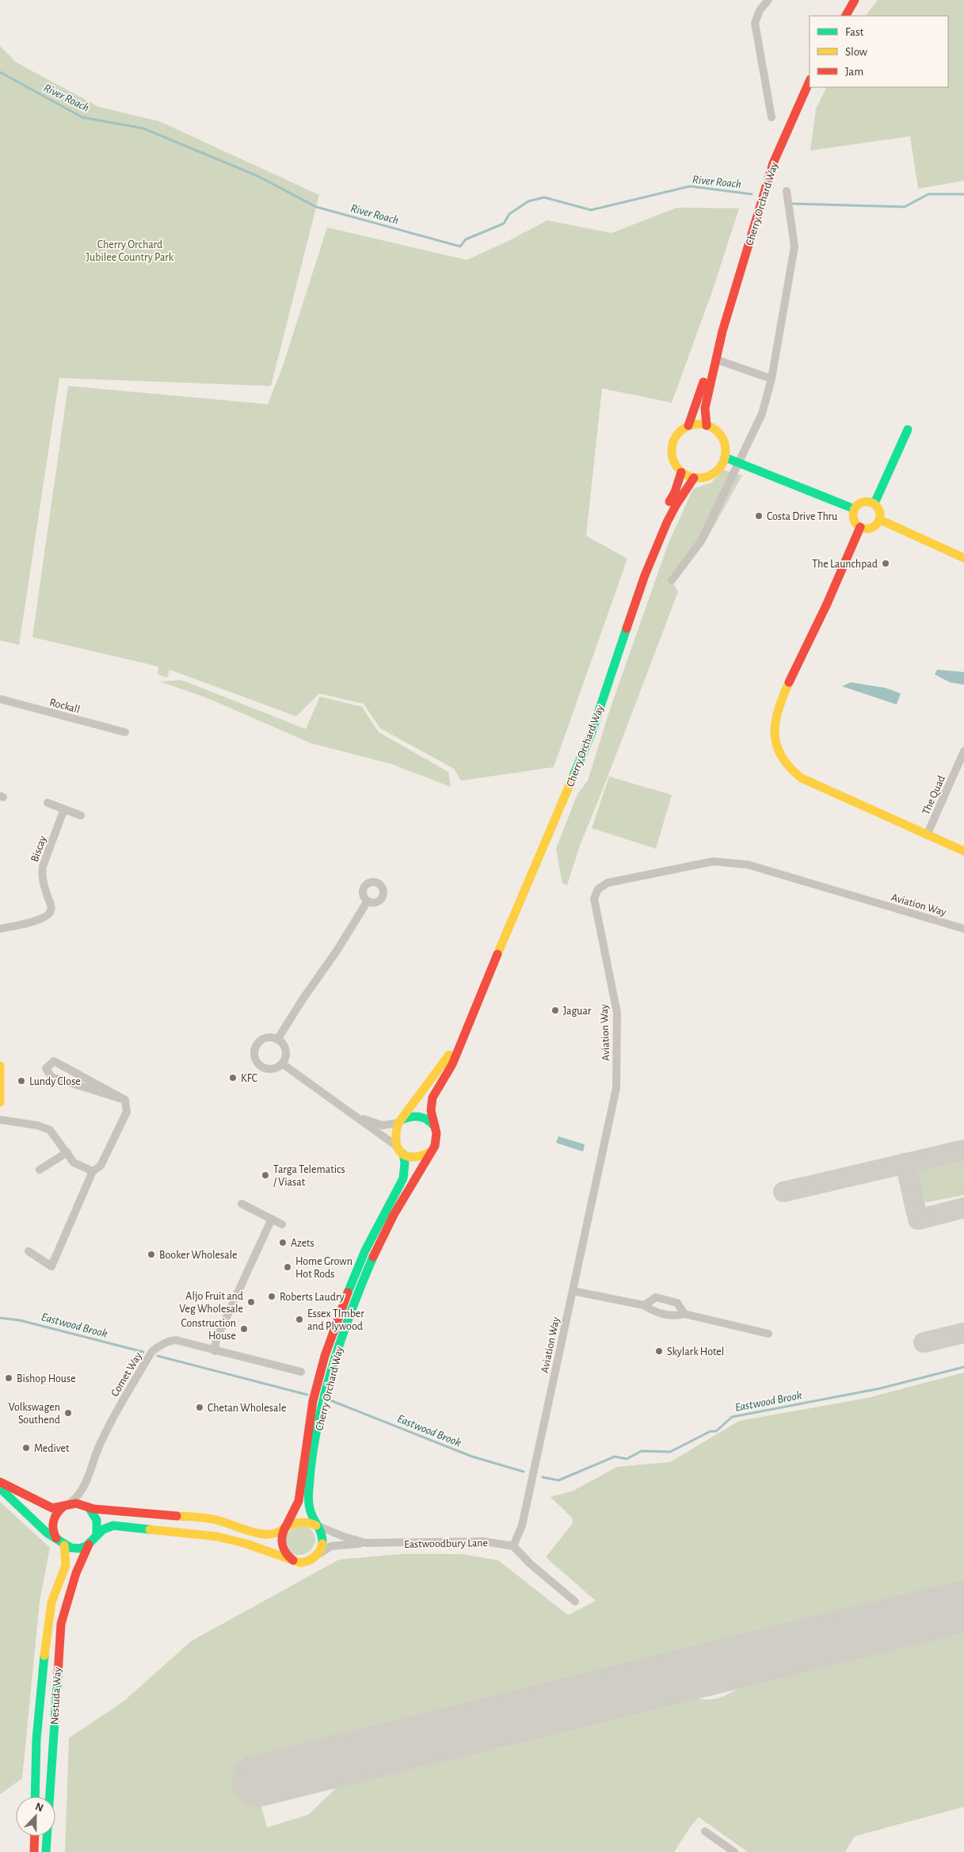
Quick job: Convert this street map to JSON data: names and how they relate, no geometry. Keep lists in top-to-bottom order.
{
  "streets": {
    "main road": ["Cherry Orchard Way", "Eastwoodbury Lane", "Nestuda Way"],
    "street": [
      "Rockall",
      "The Quad",
      "Biscay",
      "Aviation Way",
      "Comet Way"
    ]
  },
  "crossings": [
    ["Cherry Orchard Way", "Eastwoodbury Lane"],
    ["Aviation Way", "Eastwoodbury Lane"],
    ["Comet Way", "Eastwoodbury Lane"],
    ["Comet Way", "Nestuda Way"],
    ["Eastwoodbury Lane", "Nestuda Way"]
  ],
  "water": ["River Roach", "Eastwood Brook"],
  "parks": ["Cherry Orchard Jubilee Country Park"],
  "places": [
    "Costa Drive Thru",
    "The Launchpad",
    "Jaguar",
    "KFC",
    "Lundy Close",
    "Targa Telematics / Viasat",
    "Azets",
    "Booker Wholesale",
    "Home Grown Hot Rods",
    "Roberts Laudry",
    "Aljo Fruit and Veg Wholesale",
    "Essex TImber and Plywood",
    "Construction House",
    "Skylark Hotel",
    "Bishop House",
    "Chetan Wholesale",
    "Volkswagen Southend",
    "Medivet"
  ],
  "legend": ["Fast", "Slow", "Jam"],
  "north": "top"
}
